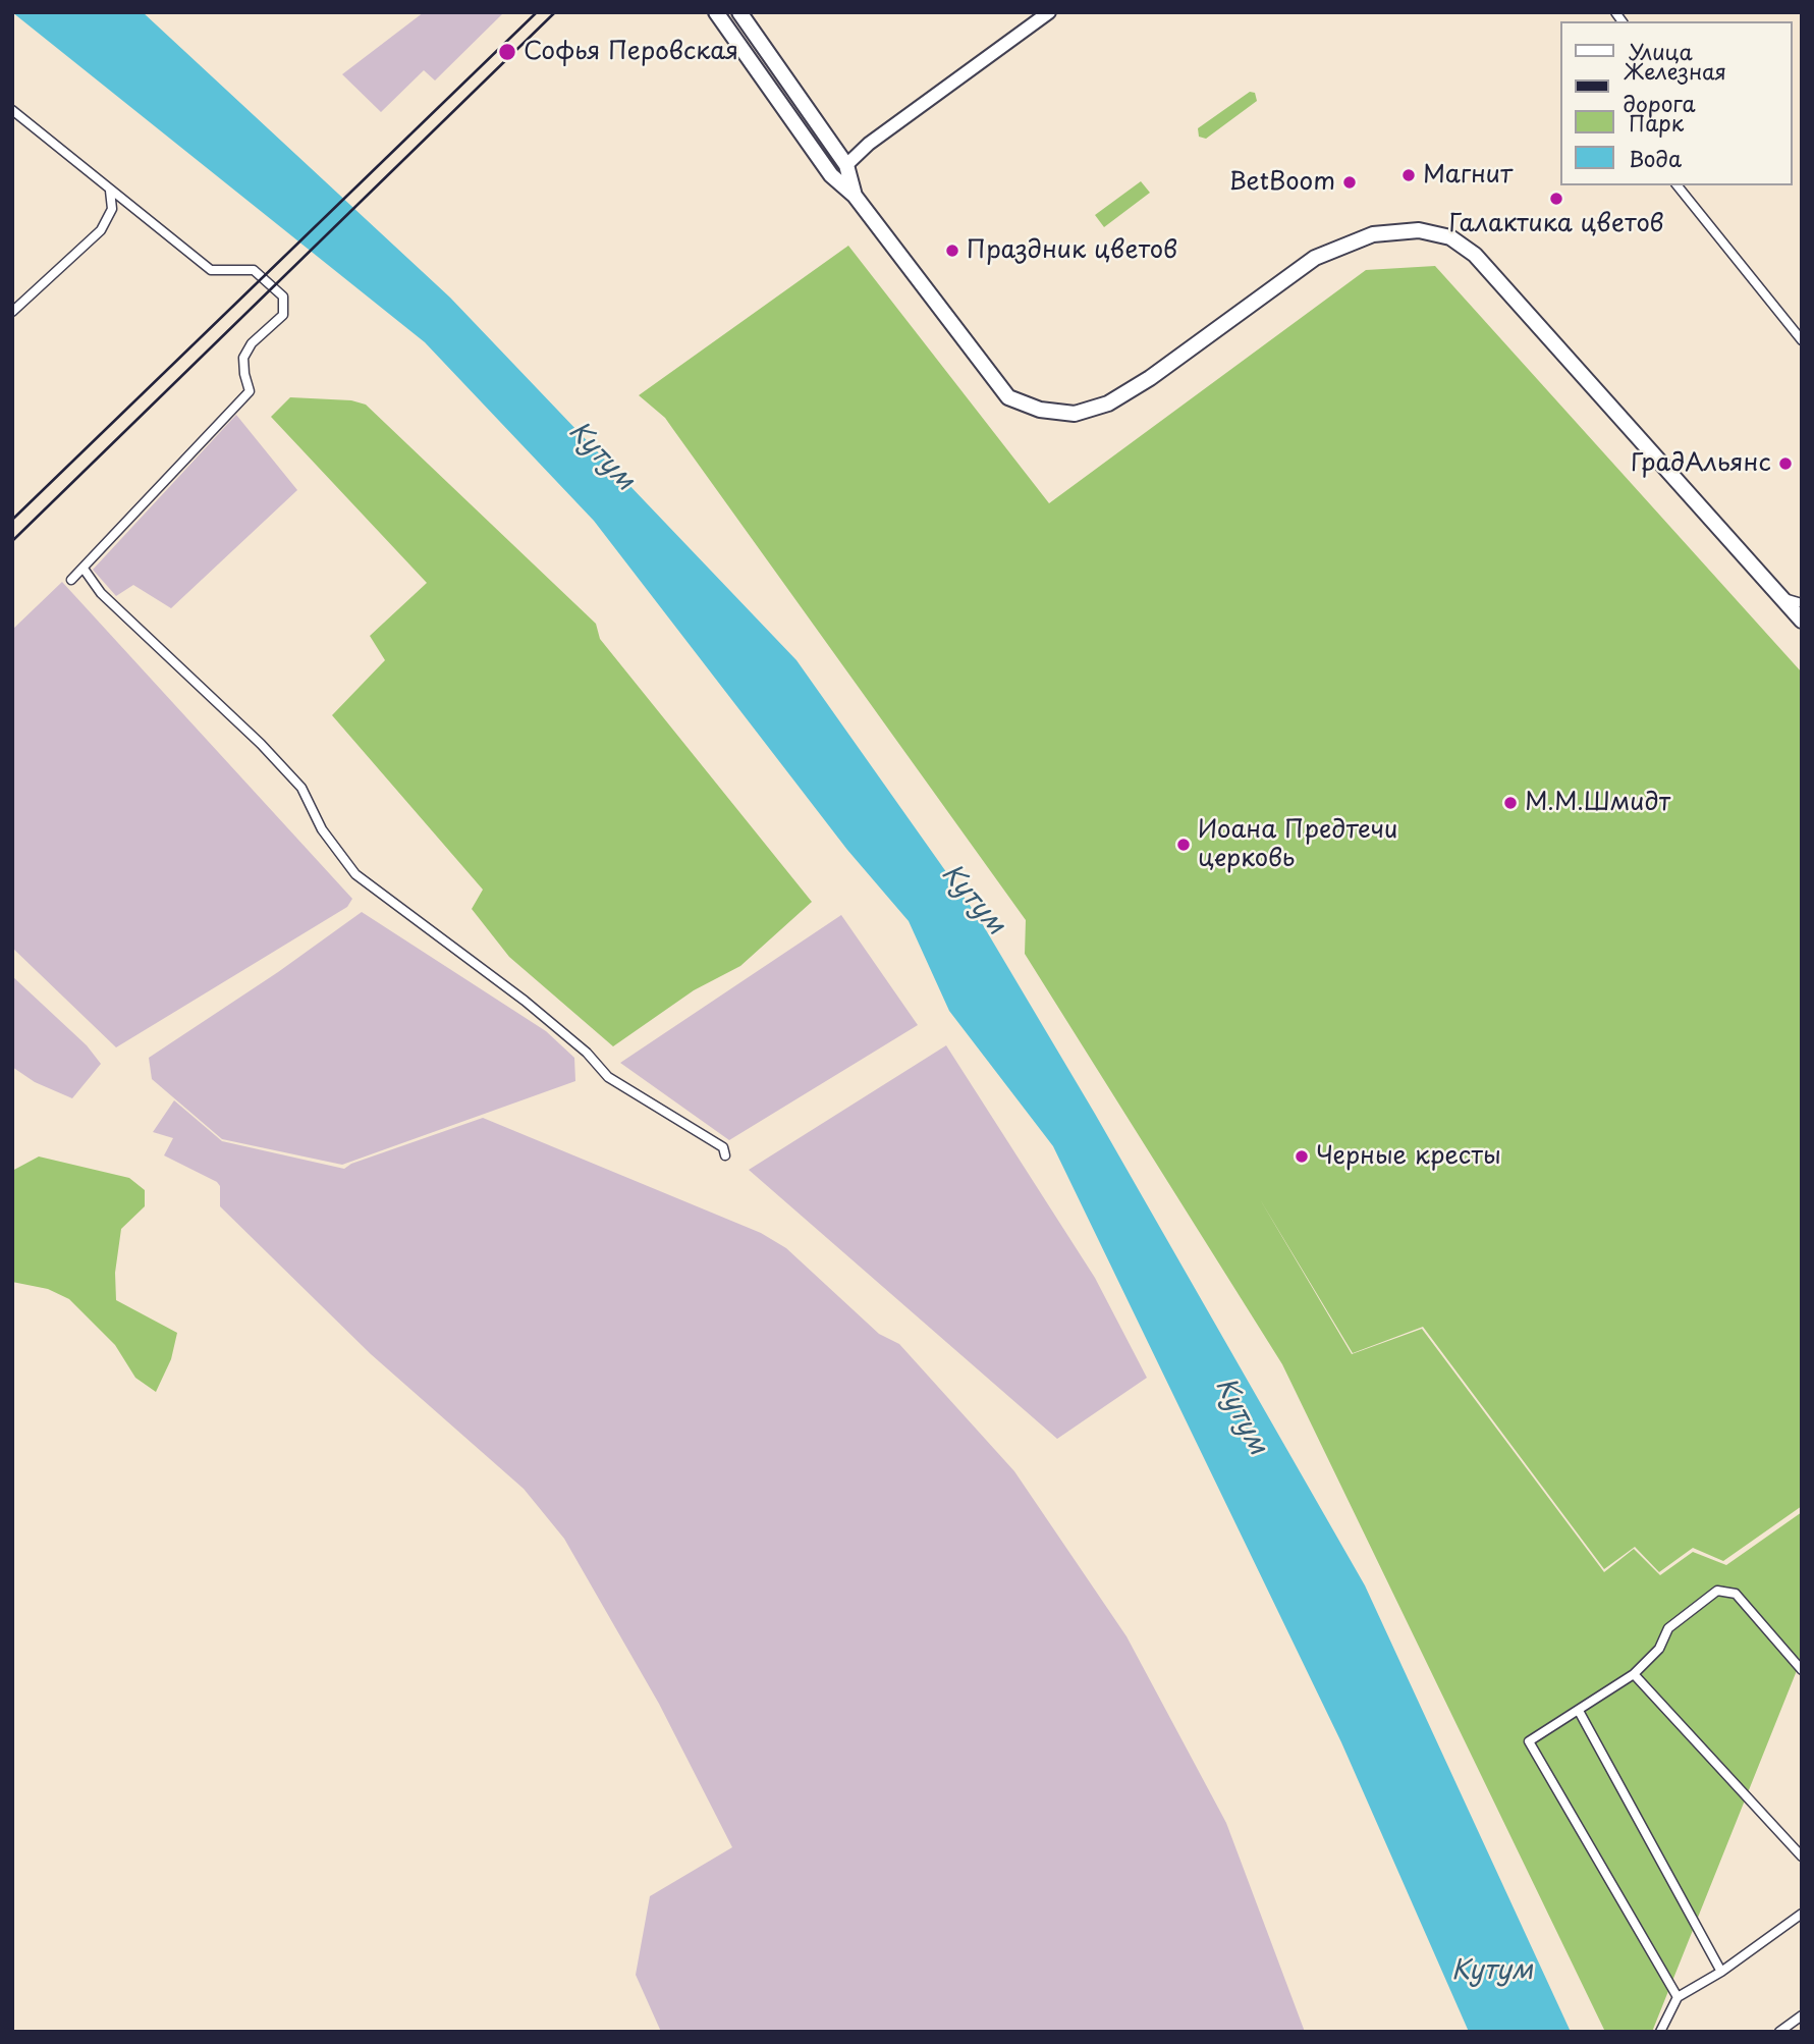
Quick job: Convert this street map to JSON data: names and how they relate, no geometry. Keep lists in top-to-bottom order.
{
  "water": ["Кутум"],
  "places": [
    "Софья Перовская",
    "Магнит",
    "BetBoom",
    "Галактика цветов",
    "Праздник цветов",
    "ГрадАльянс",
    "М.М.Шмидт",
    "Иоана Предтечи церковь",
    "Черные кресты"
  ],
  "legend": [
    "Улица",
    "Железная дорога",
    "Парк",
    "Вода"
  ]
}
